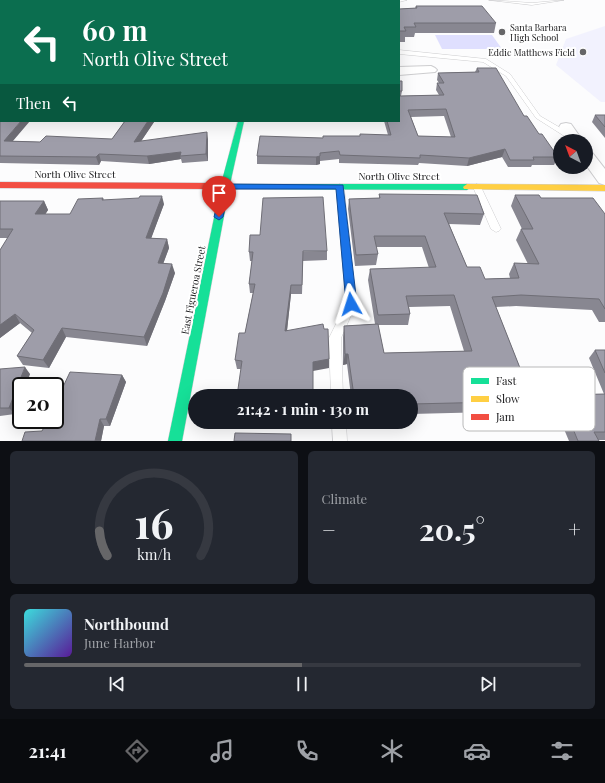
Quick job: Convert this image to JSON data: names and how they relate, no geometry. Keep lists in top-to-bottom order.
{
  "streets": {
    "street": ["North Olive Street", "East Figueroa Street"]
  },
  "crossings": [
    ["North Olive Street", "East Figueroa Street"]
  ],
  "places": ["Santa Barbara High School", "Eddie Matthews Field"],
  "legend": ["Fast", "Slow", "Jam"],
  "north": "top left",
  "page": {
    "turn": ["60 m", "North Olive Street"],
    "then": "Then",
    "limit": "20",
    "trip": "21:42 · 1 min · 130 m",
    "tile": "Climate",
    "heat": ["−", "20.5°", "+"],
    "song": ["Northbound", "June Harbor"],
    "tabs": "21:41",
    "gauge": ["16", "km/h"]
  }
}
